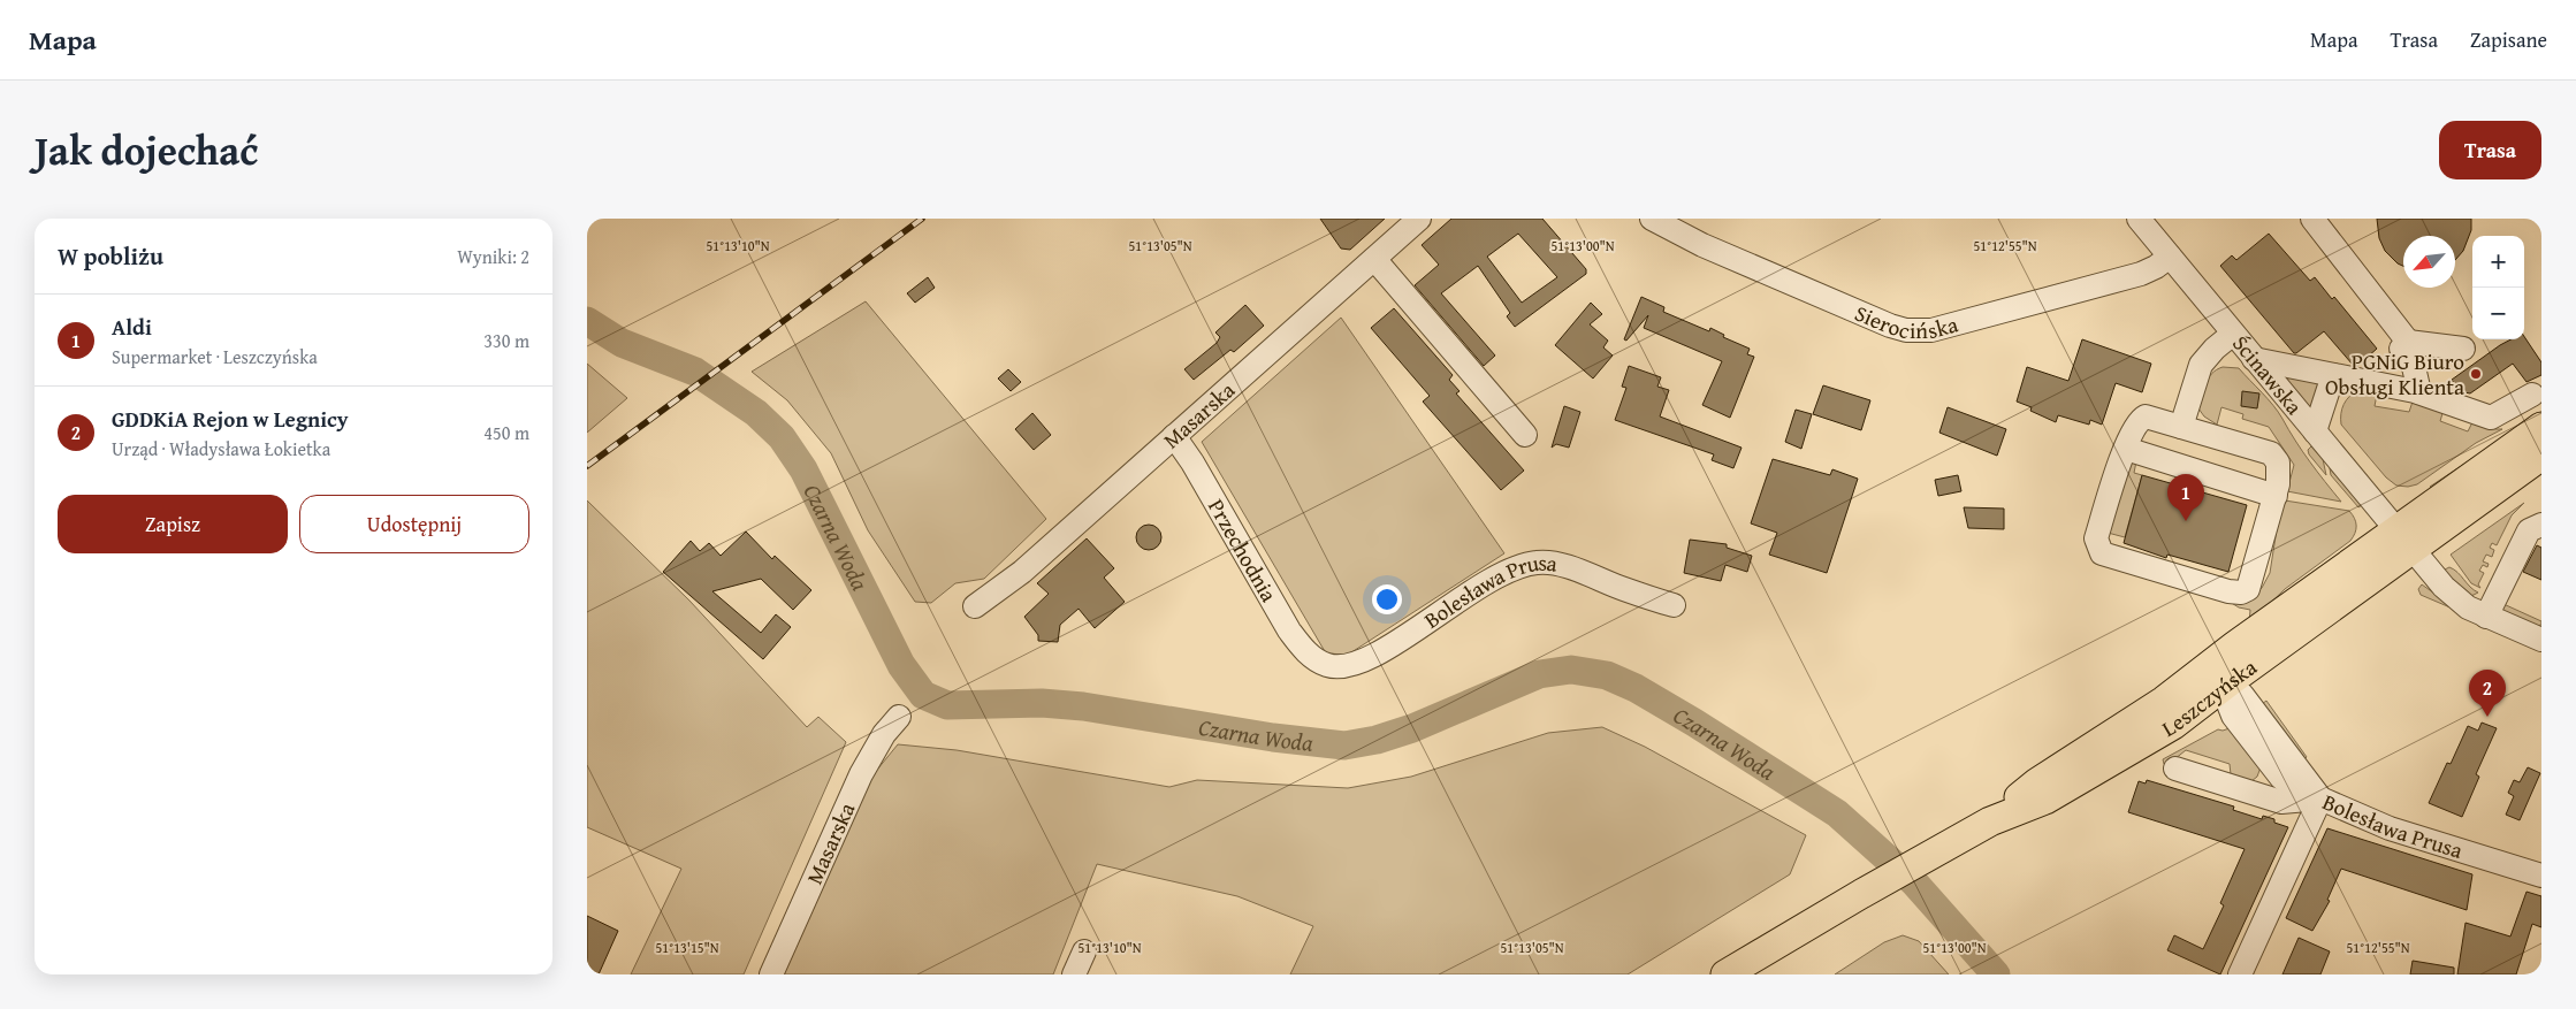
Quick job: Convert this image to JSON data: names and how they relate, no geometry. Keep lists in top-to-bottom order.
{
  "streets": {
    "main road": ["Leszczyńska"],
    "street": [
      "Sierocińska",
      "Ścinawska",
      "Masarska",
      "Przechodnia",
      "Bolesława Prusa"
    ]
  },
  "crossings": [
    ["Sierocińska", "Ścinawska"],
    ["Ścinawska", "Leszczyńska"],
    ["Masarska", "Przechodnia"],
    ["Przechodnia", "Bolesława Prusa"]
  ],
  "water": ["Czarna Woda"],
  "places": ["PGNiG Biuro Obsługi Klienta"],
  "north": "bottom left",
  "page": {
    "header": "Mapa",
    "nav": ["Mapa", "Trasa", "Zapisane"],
    "title": "Jak dojechać",
    "buttons": [
      "Trasa",
      ["Zapisz", "Udostępnij"]
    ],
    "heading": ["W pobliżu", "Wyniki: 2"],
    "map_buttons": ["+", "−"],
    "list": [
      {
        "mark": "1",
        "name": "Aldi",
        "note": "Supermarket · Leszczyńska",
        "value": "330 m"
      },
      {
        "mark": "2",
        "name": "GDDKiA Rejon w Legnicy",
        "note": "Urząd · Władysława Łokietka",
        "value": "450 m"
      }
    ],
    "pins": ["1", "2"]
  },
  "coordinates": [
    "51°13'10\"N",
    "51°13'05\"N",
    "51°13'00\"N",
    "51°12'55\"N",
    "51°13'15\"N"
  ]
}
